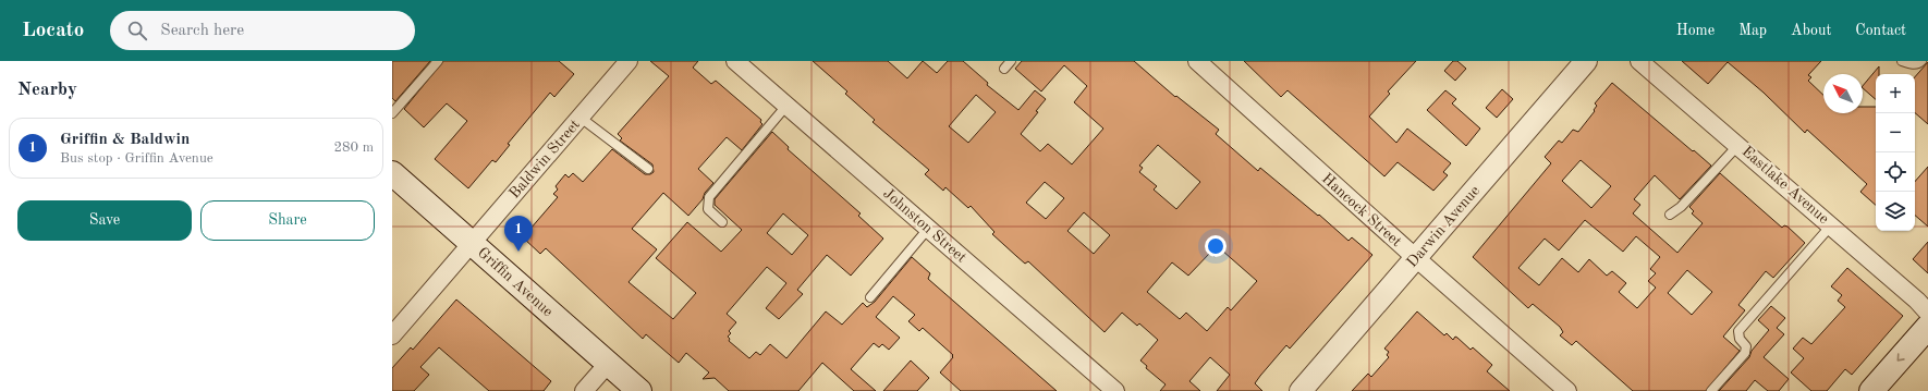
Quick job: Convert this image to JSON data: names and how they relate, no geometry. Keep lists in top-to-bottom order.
{
  "streets": {
    "main road": ["Griffin Avenue"],
    "street": [
      "Baldwin Street",
      "Eastlake Avenue",
      "Hancock Street",
      "Johnston Street",
      "Darwin Avenue"
    ]
  },
  "crossings": [
    ["Baldwin Street", "Griffin Avenue"],
    ["Hancock Street", "Darwin Avenue"]
  ],
  "north": "top left",
  "page": {
    "header": "Locato",
    "search": "Search here",
    "nav": [
      "Home",
      "Map",
      "About",
      "Contact"
    ],
    "heading": "Nearby",
    "map_buttons": ["+", "−"],
    "list": [
      {
        "mark": "1",
        "name": "Griffin & Baldwin",
        "note": "Bus stop · Griffin Avenue",
        "value": "280 m"
      }
    ],
    "buttons": ["Save", "Share"],
    "pins": "1"
  }
}
